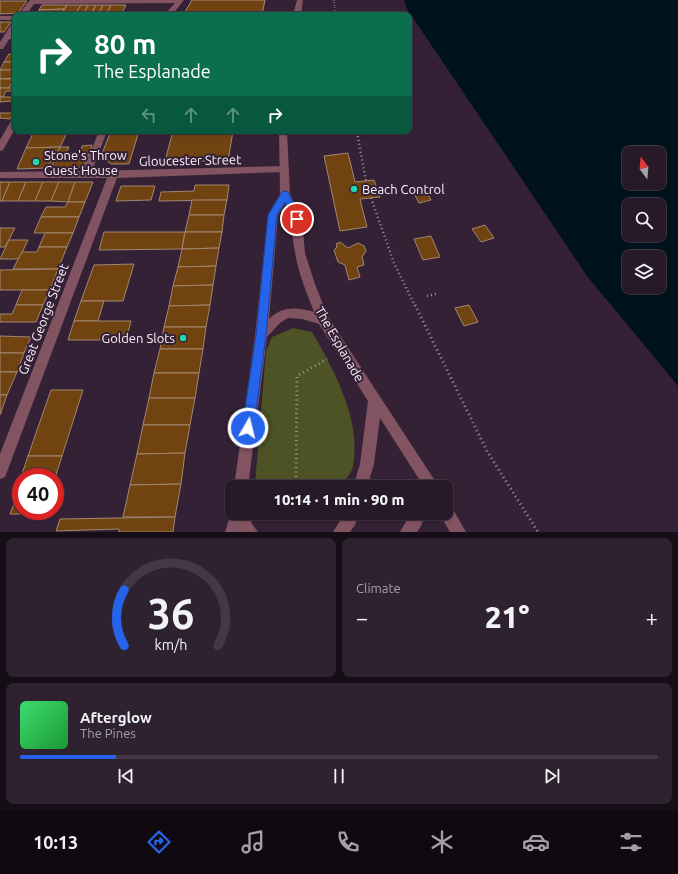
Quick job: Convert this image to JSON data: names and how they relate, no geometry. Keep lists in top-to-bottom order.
{
  "streets": {
    "street": ["Gloucester Street", "Great George Street", "The Esplanade"]
  },
  "crossings": [
    ["Gloucester Street", "Great George Street"],
    ["Gloucester Street", "The Esplanade"]
  ],
  "places": ["Stone's Throw Guest House", "Beach Control", "Golden Slots"],
  "north": "top",
  "page": {
    "turn": ["80 m", "The Esplanade"],
    "limit": "40",
    "trip": "10:14 · 1 min · 90 m",
    "tile": "Climate",
    "heat": ["−", "21°", "+"],
    "song": ["Afterglow", "The Pines"],
    "tabs": "10:13",
    "gauge": ["36", "km/h"]
  }
}
